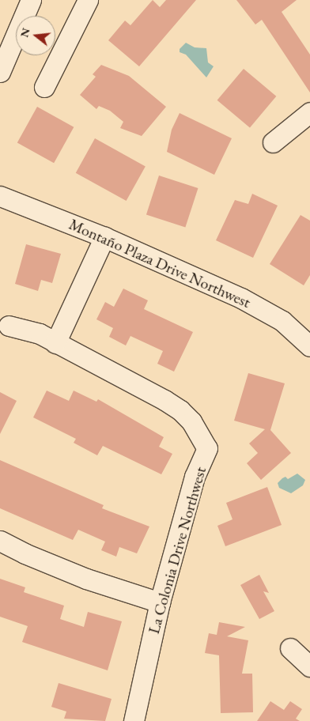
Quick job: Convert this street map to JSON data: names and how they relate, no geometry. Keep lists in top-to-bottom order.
{
  "streets": {
    "street": ["Montaño Plaza Drive Northwest", "La Colonia Drive Northwest"]
  },
  "north": "left"
}
